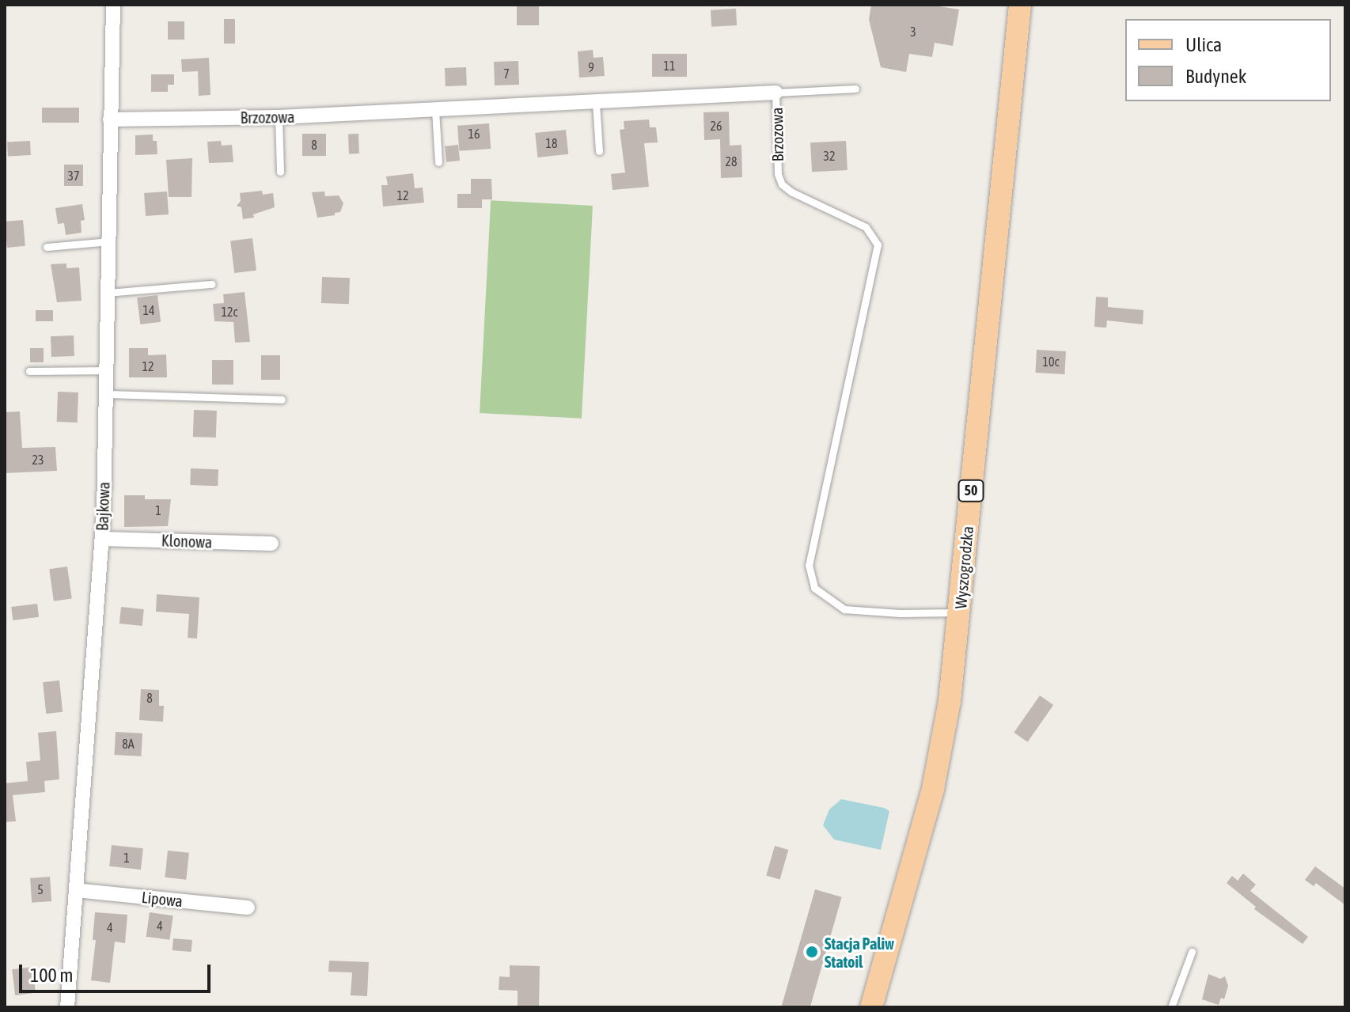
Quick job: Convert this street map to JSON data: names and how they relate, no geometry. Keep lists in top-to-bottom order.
{
  "streets": {
    "main road": ["50", "Wyszogrodzka"],
    "street": [
      "Brzozowa",
      "Bajkowa",
      "Klonowa",
      "Lipowa"
    ]
  },
  "crossings": [
    ["Brzozowa", "Bajkowa"],
    ["Brzozowa", "Wyszogrodzka"],
    ["Bajkowa", "Klonowa"],
    ["Bajkowa", "Lipowa"]
  ],
  "places": ["Stacja Paliw Statoil"],
  "house_numbers": [
    "3",
    "11",
    "9",
    "7",
    "26",
    "16",
    "18",
    "8",
    "32",
    "28",
    "37",
    "12",
    "14",
    "12c",
    "10c",
    "12",
    "23",
    "1",
    "8",
    "8A",
    "1",
    "5",
    "4",
    "4"
  ],
  "legend": ["Ulica", "Budynek"],
  "scale_bar": "100 m"
}
